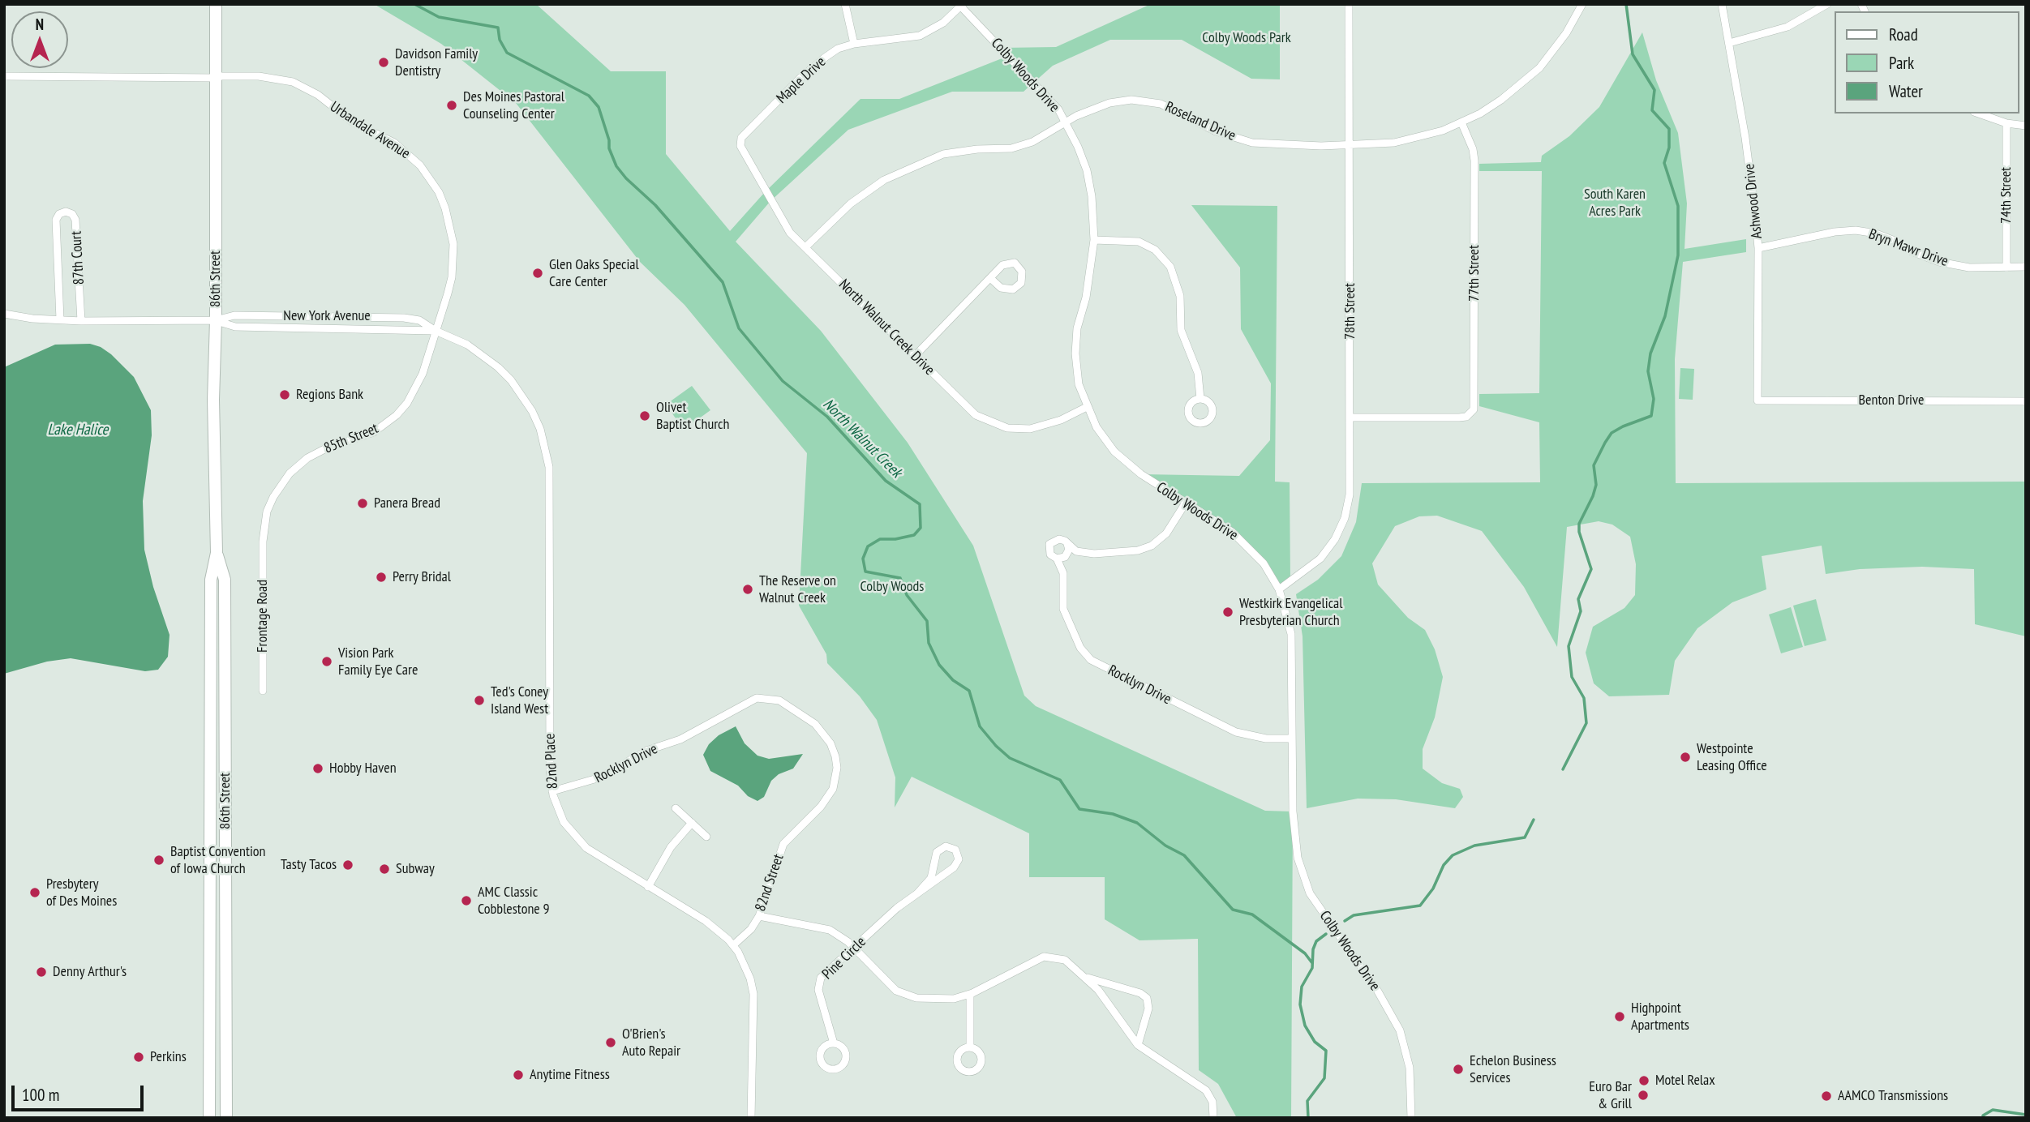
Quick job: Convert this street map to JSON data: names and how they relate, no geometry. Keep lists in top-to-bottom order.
{
  "streets": {
    "main road": ["86th Street"],
    "street": [
      "Colby Woods Drive",
      "Maple Drive",
      "Roseland Drive",
      "Urbandale Avenue",
      "74th Street",
      "Ashwood Drive",
      "Bryn Mawr Drive",
      "87th Court",
      "77th Street",
      "78th Street",
      "New York Avenue",
      "North Walnut Creek Drive",
      "Benton Drive",
      "85th Street",
      "Frontage Road",
      "Rocklyn Drive",
      "82nd Place",
      "82nd Street",
      "Pine Circle"
    ]
  },
  "crossings": [
    ["Colby Woods Drive", "Maple Drive"],
    ["Colby Woods Drive", "Roseland Drive"],
    ["Colby Woods Drive", "78th Street"],
    ["Colby Woods Drive", "North Walnut Creek Drive"],
    ["Colby Woods Drive", "Rocklyn Drive"],
    ["Maple Drive", "North Walnut Creek Drive"],
    ["Roseland Drive", "77th Street"],
    ["Roseland Drive", "78th Street"],
    ["Roseland Drive", "North Walnut Creek Drive"],
    ["Urbandale Avenue", "86th Street"],
    ["Urbandale Avenue", "New York Avenue"],
    ["Urbandale Avenue", "85th Street"],
    ["74th Street", "Bryn Mawr Drive"],
    ["Ashwood Drive", "Bryn Mawr Drive"],
    ["Ashwood Drive", "Benton Drive"],
    ["87th Court", "New York Avenue"],
    ["77th Street", "78th Street"],
    ["86th Street", "New York Avenue"],
    ["New York Avenue", "85th Street"],
    ["New York Avenue", "82nd Place"],
    ["85th Street", "Frontage Road"],
    ["Rocklyn Drive", "82nd Place"],
    ["Rocklyn Drive", "82nd Street"],
    ["82nd Place", "82nd Street"]
  ],
  "water": ["Lake Halice", "North Walnut Creek"],
  "parks": ["Colby Woods Park", "South Karen Acres Park", "Colby Woods"],
  "places": [
    "Davidson Family Dentistry",
    "Des Moines Pastoral Counseling Center",
    "Glen Oaks Special Care Center",
    "Regions Bank",
    "Olivet Baptist Church",
    "Panera Bread",
    "Perry Bridal",
    "The Reserve on Walnut Creek",
    "Westkirk Evangelical Presbyterian Church",
    "Vision Park Family Eye Care",
    "Ted's Coney Island West",
    "Westpointe Leasing Office",
    "Hobby Haven",
    "Baptist Convention of Iowa Church",
    "Tasty Tacos",
    "Subway",
    "Presbytery of Des Moines",
    "AMC Classic Cobblestone 9",
    "Denny Arthur's",
    "Highpoint Apartments",
    "O'Brien's Auto Repair",
    "Perkins",
    "Echelon Business Services",
    "Anytime Fitness",
    "Motel Relax",
    "Euro Bar & Grill",
    "AAMCO Transmissions"
  ],
  "legend": ["Road", "Park", "Water"],
  "scale_bar": "100 m",
  "north": "top"
}
